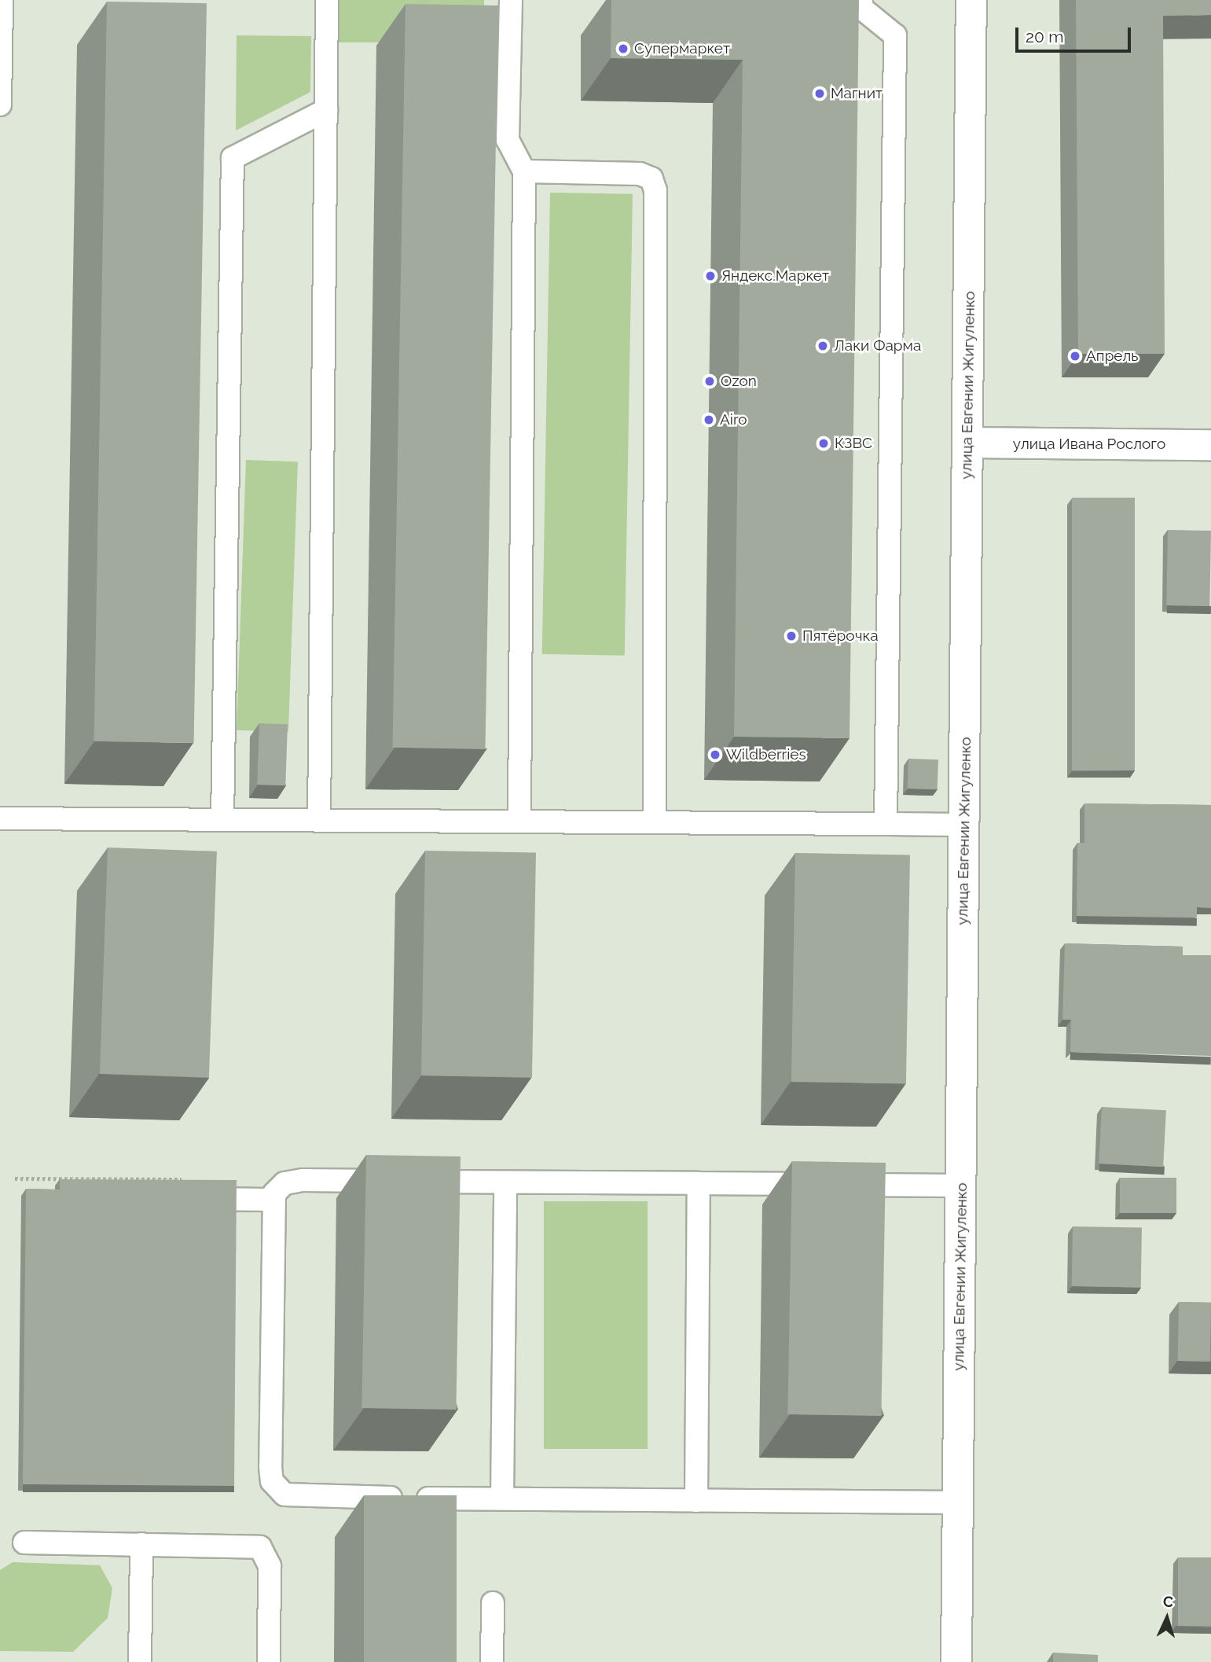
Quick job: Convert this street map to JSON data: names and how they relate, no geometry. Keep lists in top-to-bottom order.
{
  "streets": {
    "street": ["улица Евгении Жигуленко", "улица Ивана Рослого"]
  },
  "crossings": [
    ["улица Евгении Жигуленко", "улица Ивана Рослого"]
  ],
  "places": [
    "Супермаркет",
    "Магнит",
    "Яндекс.Маркет",
    "Лаки Фарма",
    "Апрель",
    "Ozon",
    "Airo",
    "КЗВС",
    "Пятёрочка",
    "Wildberries"
  ],
  "scale_bar": "20 m",
  "north": "top"
}
